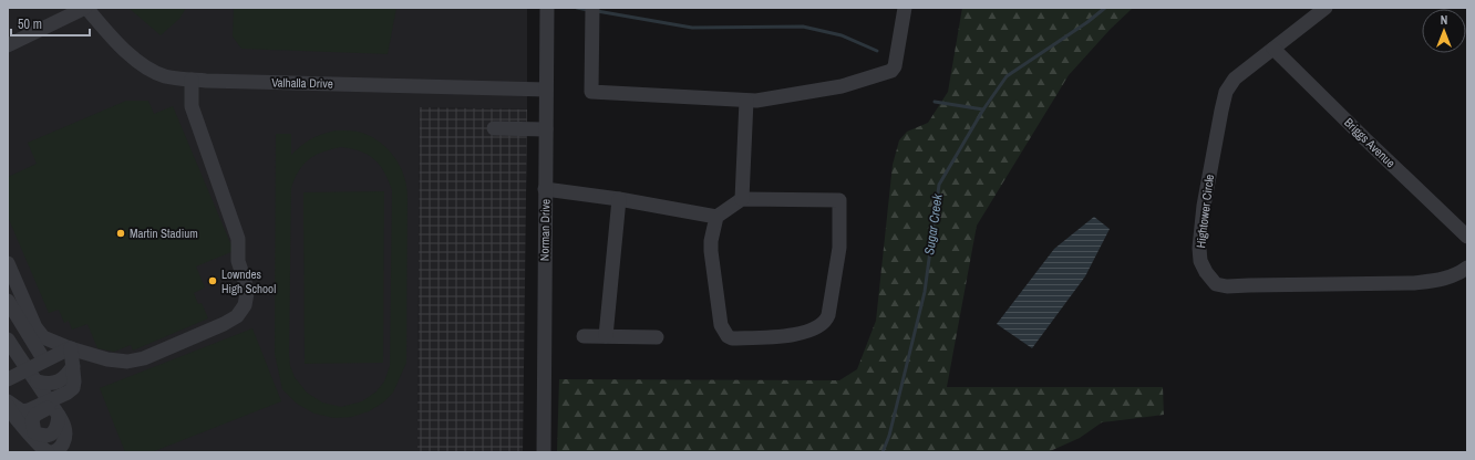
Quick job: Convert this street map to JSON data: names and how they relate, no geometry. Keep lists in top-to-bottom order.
{
  "streets": {
    "street": [
      "Valhalla Drive",
      "Briggs Avenue",
      "Hightower Circle",
      "Norman Drive"
    ]
  },
  "crossings": [
    ["Valhalla Drive", "Norman Drive"],
    ["Briggs Avenue", "Hightower Circle"]
  ],
  "water": ["Sugar Creek"],
  "places": ["Martin Stadium", "Lowndes High School"],
  "scale_bar": "50 m",
  "north": "top"
}
